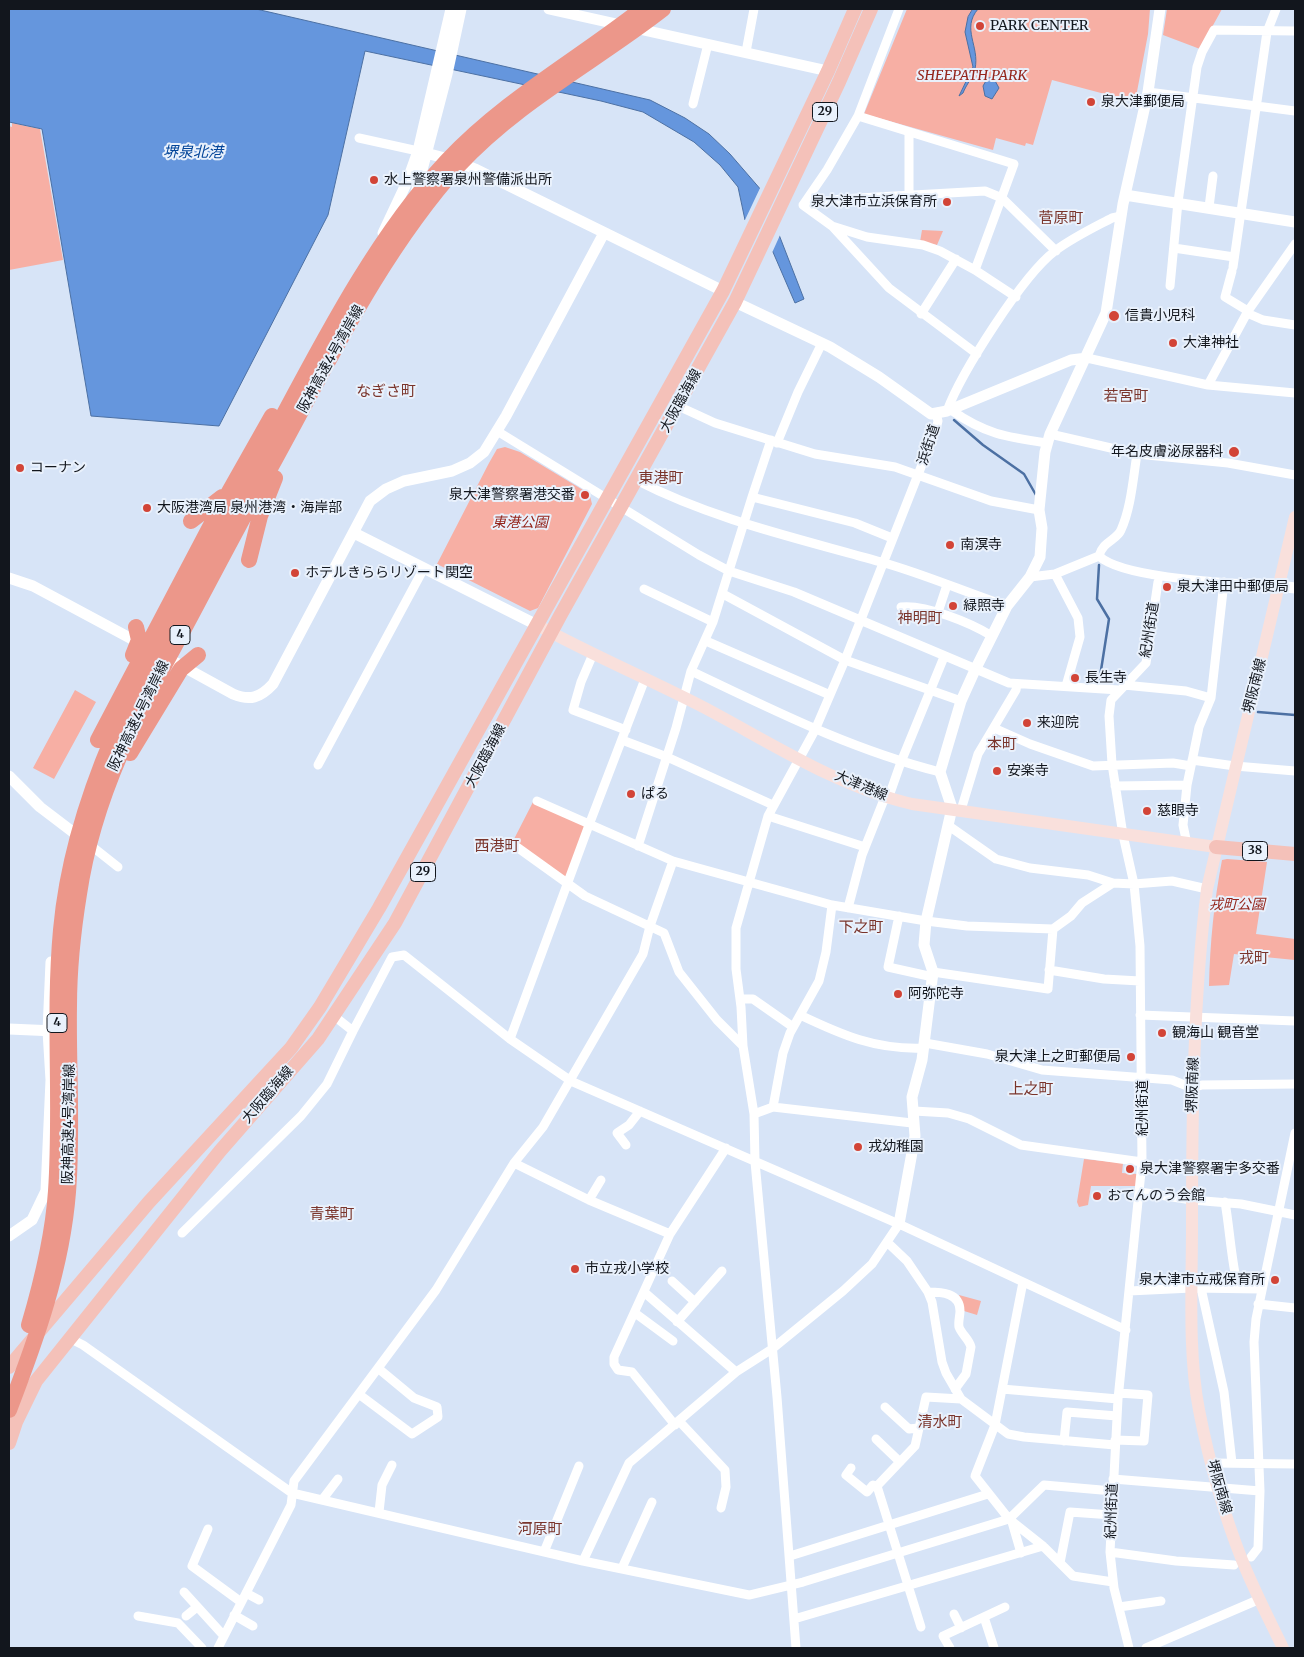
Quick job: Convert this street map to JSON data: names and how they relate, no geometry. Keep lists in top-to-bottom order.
{
  "streets": {
    "highway": ["阪神高速4号湾岸線", "4"],
    "main road": [
      "29",
      "大阪臨海線",
      "堺阪南線",
      "大津港線",
      "38"
    ],
    "street": ["浜街道", "紀州街道"]
  },
  "crossings": [
    ["大阪臨海線", "大津港線"],
    ["浜街道", "大津港線"],
    ["紀州街道", "大津港線"],
    ["堺阪南線", "大津港線"],
    ["堺阪南線", "38"],
    ["大津港線", "38"]
  ],
  "districts": [
    "菅原町",
    "なぎさ町",
    "若宮町",
    "東港町",
    "神明町",
    "本町",
    "西港町",
    "下之町",
    "戎町",
    "上之町",
    "青葉町",
    "清水町",
    "河原町"
  ],
  "water": ["堺泉北港"],
  "parks": ["SHEEPATH PARK", "東港公園", "戎町公園"],
  "places": [
    "PARK CENTER",
    "泉大津郵便局",
    "水上警察署泉州警備派出所",
    "泉大津市立浜保育所",
    "信貴小児科",
    "大津神社",
    "年名皮膚泌尿器科",
    "コーナン",
    "泉大津警察署港交番",
    "大阪港湾局 泉州港湾・海岸部",
    "南溟寺",
    "ホテルきららリゾート関空",
    "泉大津田中郵便局",
    "緑照寺",
    "長生寺",
    "来迎院",
    "安楽寺",
    "ぱる",
    "慈眼寺",
    "阿弥陀寺",
    "観海山 観音堂",
    "泉大津上之町郵便局",
    "戎幼稚園",
    "泉大津警察署宇多交番",
    "おてんのう会館",
    "市立戎小学校",
    "泉大津市立戒保育所"
  ]
}
